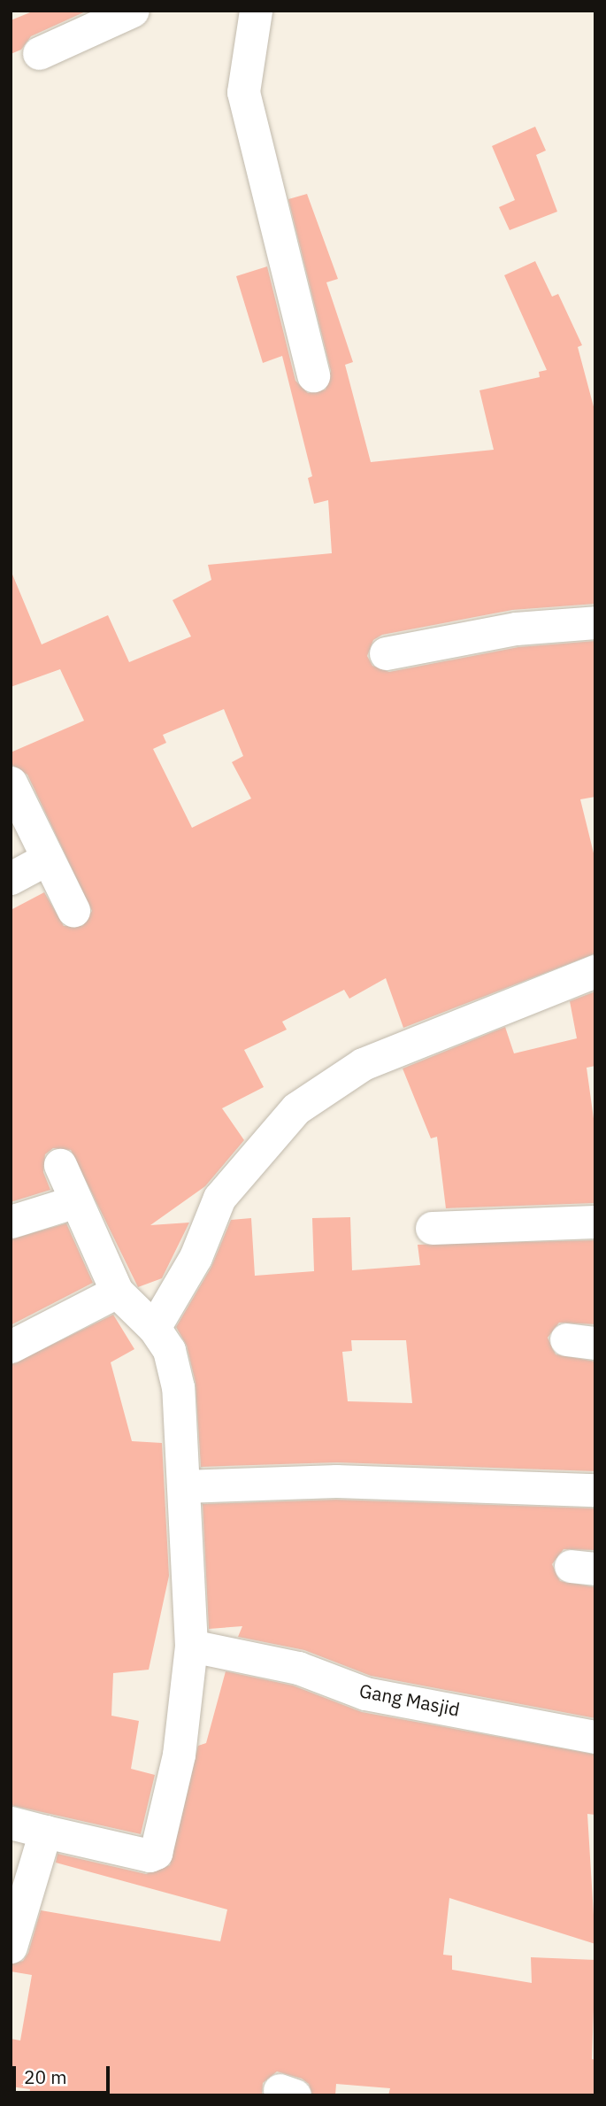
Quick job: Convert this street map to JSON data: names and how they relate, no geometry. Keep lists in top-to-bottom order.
{
  "streets": {
    "street": ["Gang Masjid"]
  },
  "scale_bar": "20 m"
}
